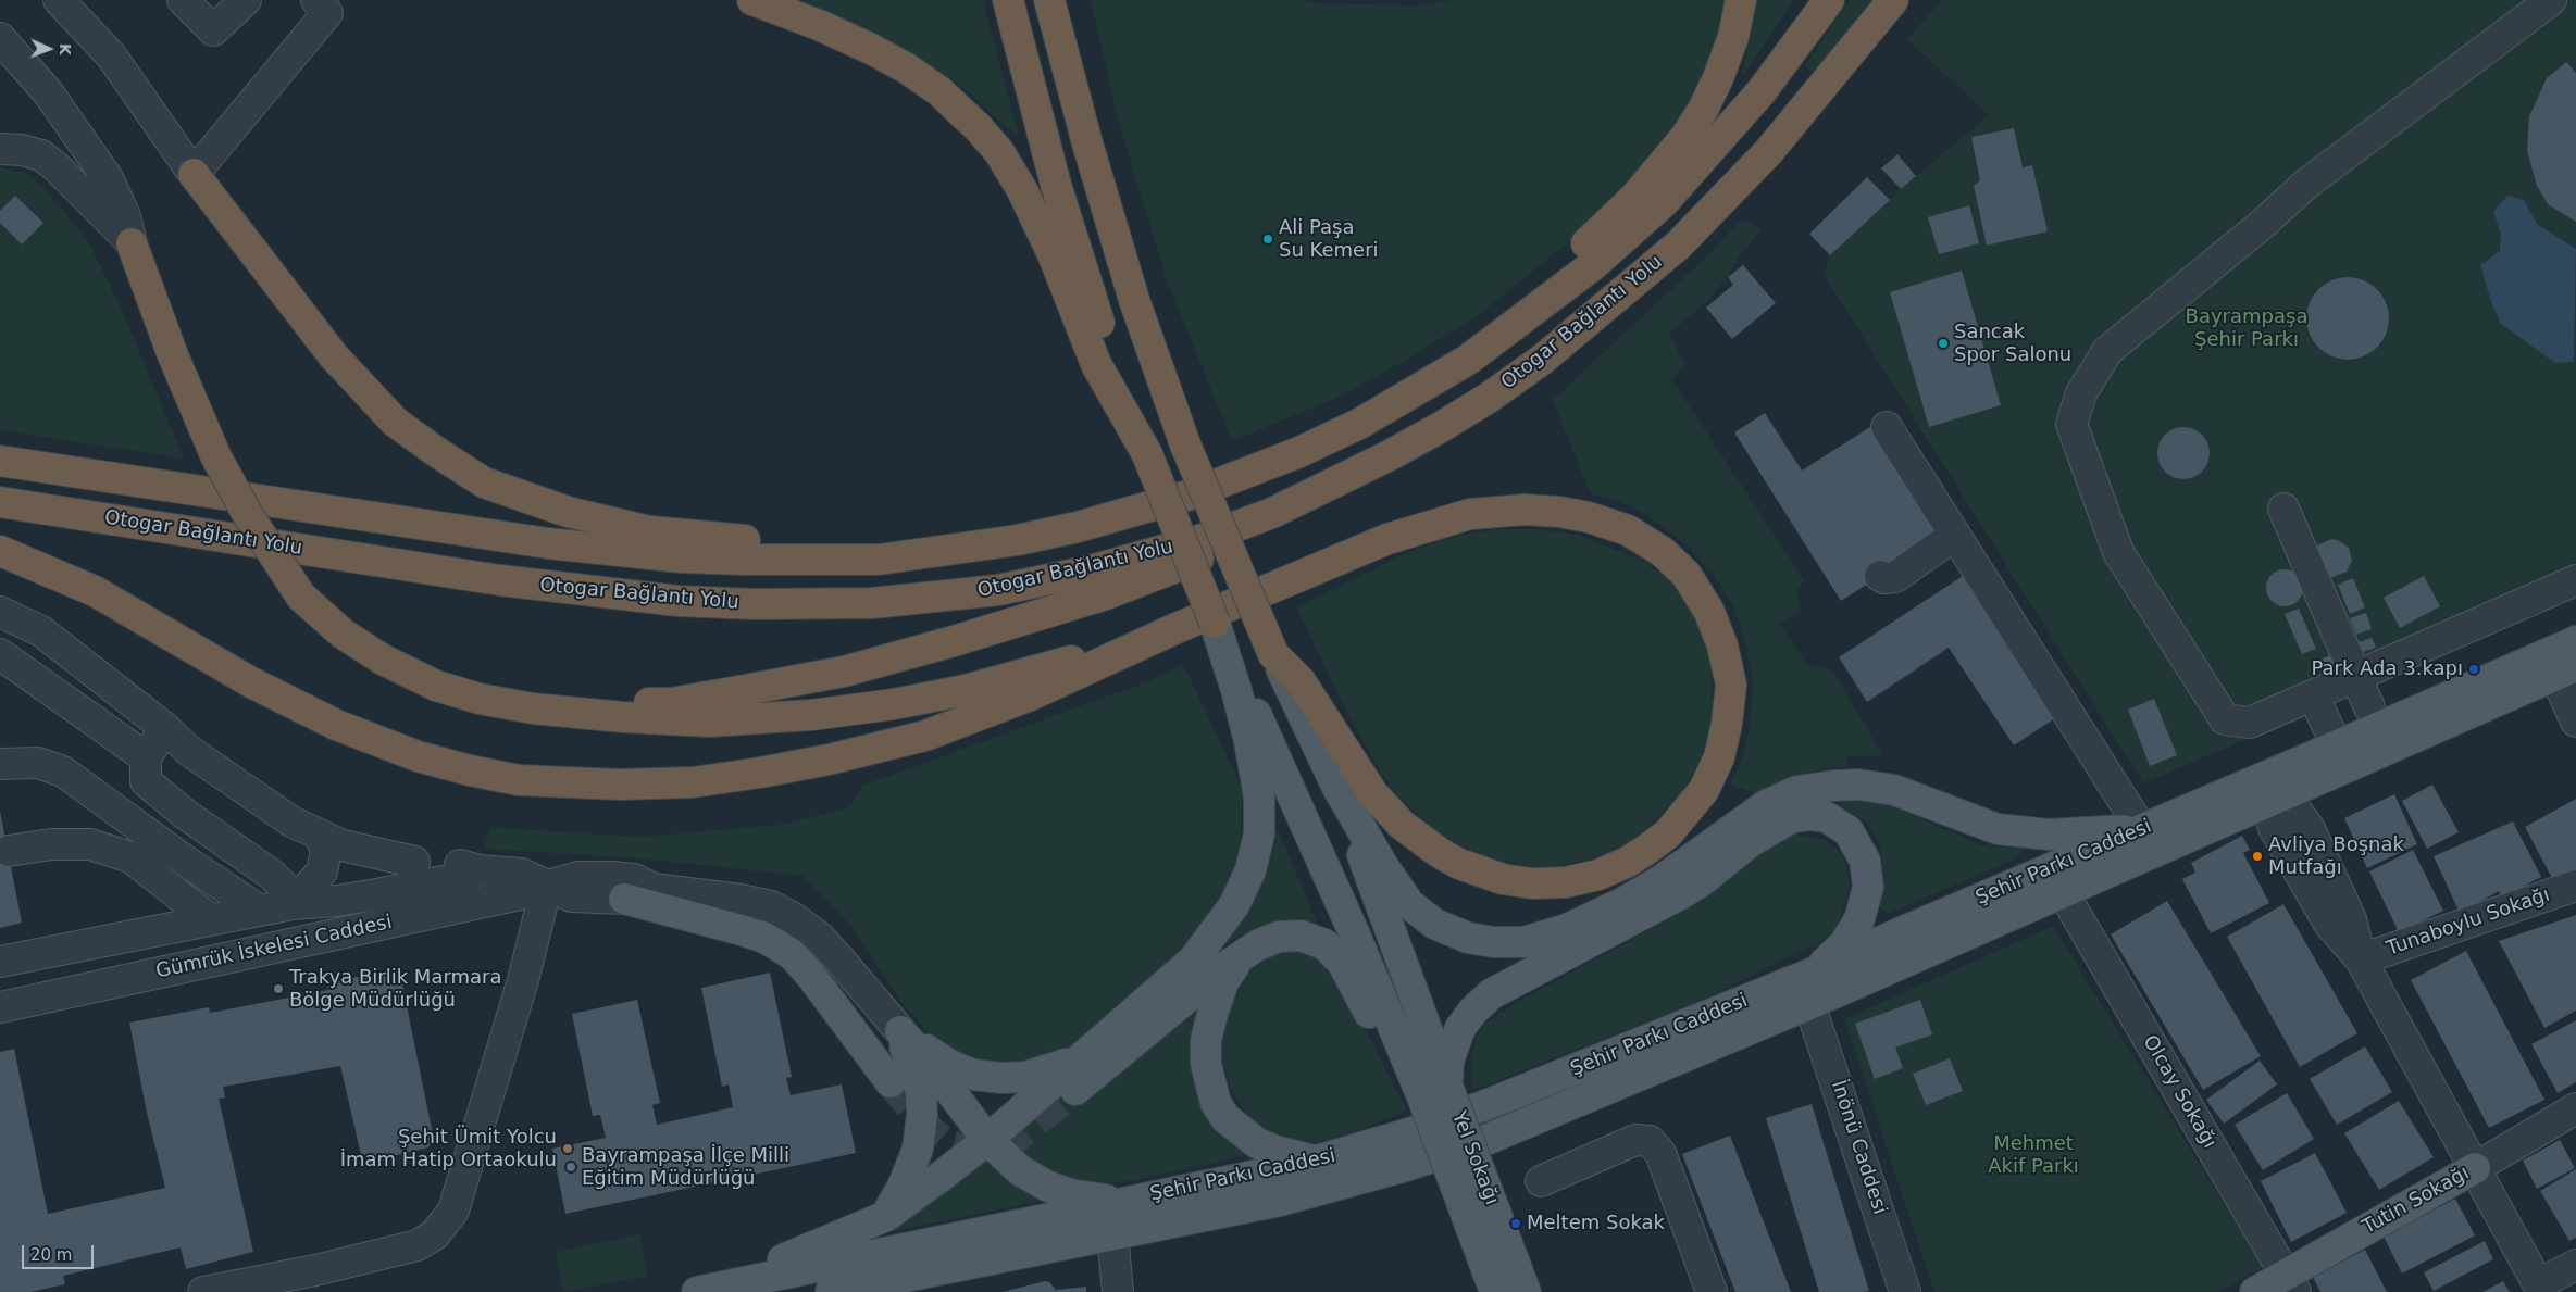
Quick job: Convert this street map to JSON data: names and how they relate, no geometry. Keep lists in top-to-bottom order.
{
  "streets": {
    "highway": ["Otogar Bağlantı Yolu"],
    "main road": ["Şehir Parkı Caddesi", "Yel Sokağı", "Tutin Sokağı"],
    "street": [
      "Tunaboylu Sokağı",
      "Gümrük İskelesi Caddesi",
      "Olcay Sokağı",
      "İnönü Caddesi"
    ]
  },
  "crossings": [
    ["Şehir Parkı Caddesi", "Olcay Sokağı"],
    ["Şehir Parkı Caddesi", "İnönü Caddesi"],
    ["Olcay Sokağı", "Tutin Sokağı"]
  ],
  "parks": ["Bayrampaşa Şehir Parkı", "Mehmet Akif Parkı"],
  "places": [
    "Ali Paşa Su Kemeri",
    "Sancak Spor Salonu",
    "Park Ada 3.kapı",
    "Avliya Boşnak Mutfağı",
    "Trakya Birlik Marmara Bölge Müdürlüğü",
    "Şehit Ümit Yolcu İmam Hatip Ortaokulu",
    "Bayrampaşa İlçe Milli Eğitim Müdürlüğü",
    "Meltem Sokak"
  ],
  "scale_bar": "20 m",
  "north": "right"
}
